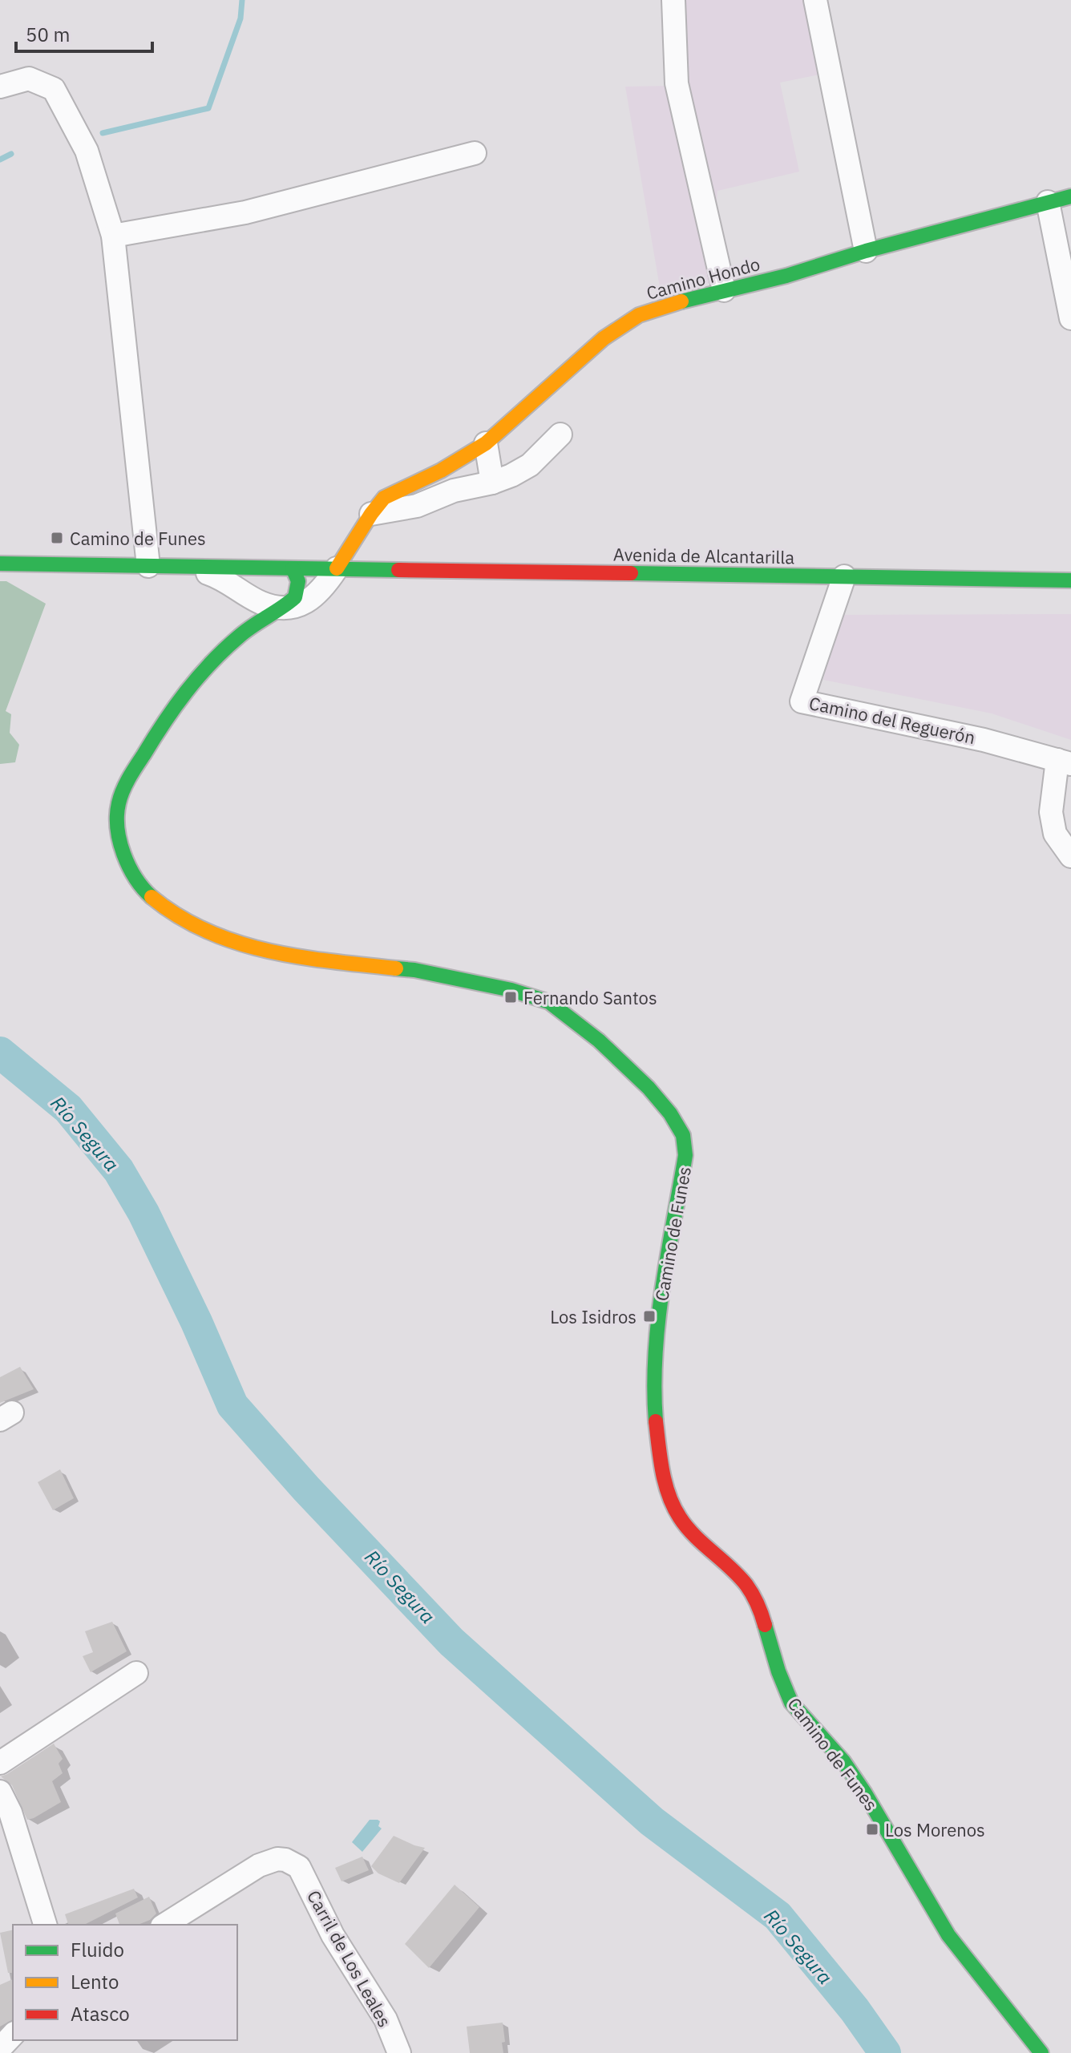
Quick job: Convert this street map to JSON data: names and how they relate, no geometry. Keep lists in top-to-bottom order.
{
  "streets": {
    "street": [
      "Camino Hondo",
      "Avenida de Alcantarilla",
      "Camino del Reguerón",
      "Camino de Funes",
      "Carril de Los Leales"
    ]
  },
  "crossings": [
    ["Camino Hondo", "Avenida de Alcantarilla"],
    ["Avenida de Alcantarilla", "Camino del Reguerón"]
  ],
  "water": ["Río Segura"],
  "places": {
    "transit": [
      "Camino de Funes",
      "Fernando Santos",
      "Los Isidros",
      "Los Morenos"
    ]
  },
  "legend": ["Fluido", "Lento", "Atasco"],
  "scale_bar": "50 m"
}
